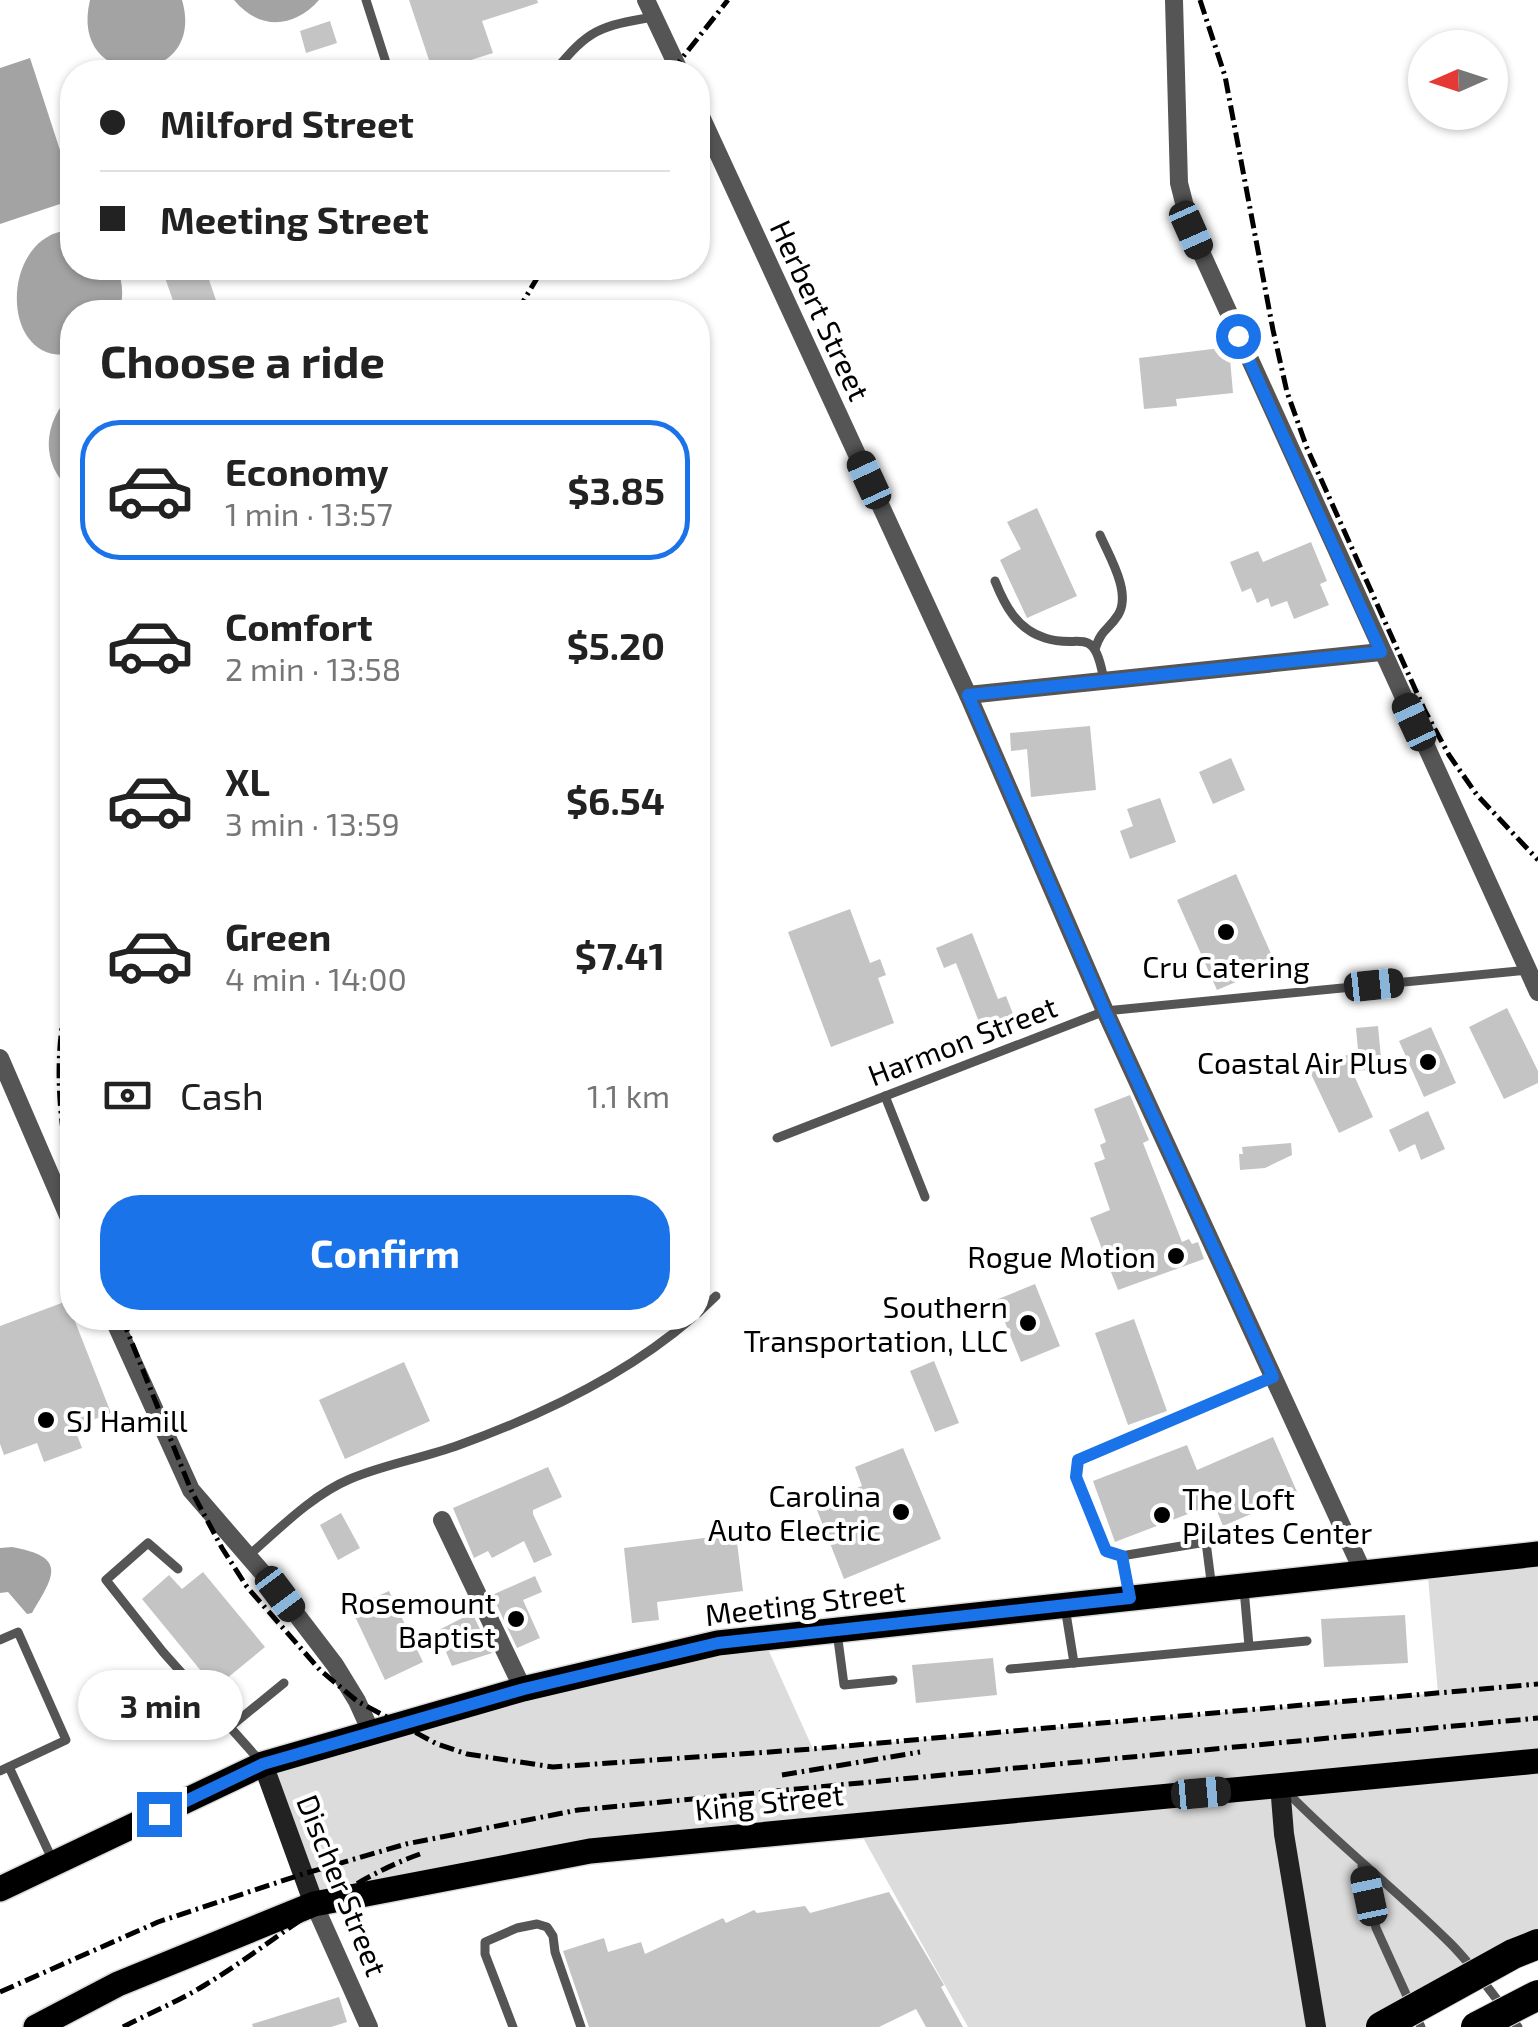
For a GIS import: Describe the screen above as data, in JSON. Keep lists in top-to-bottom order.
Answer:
{
  "streets": {
    "main road": ["Meeting Street", "King Street"],
    "street": ["Herbert Street", "Discher Street"],
    "lane": ["Harmon Street"]
  },
  "crossings": [
    ["Herbert Street", "Harmon Street"],
    ["Herbert Street", "Meeting Street"],
    ["Meeting Street", "Discher Street"],
    ["King Street", "Discher Street"]
  ],
  "places": [
    "Cru Catering",
    "Coastal Air Plus",
    "Rogue Motion",
    "Southern Transportation, LLC",
    "SJ Hamill",
    "Carolina Auto Electric",
    "The Loft Pilates Center",
    "Rosemount Baptist"
  ],
  "north": "left",
  "page": {
    "banner": ["Milford Street", "Meeting Street"],
    "heading": "Choose a ride",
    "list": [
      {
        "name": "Economy",
        "note": "1 min · 13:57",
        "value": "$3.85"
      },
      {
        "name": "Comfort",
        "note": "2 min · 13:58",
        "value": "$5.20"
      },
      {
        "name": "XL",
        "note": "3 min · 13:59",
        "value": "$6.54"
      },
      {
        "name": "Green",
        "note": "4 min · 14:00",
        "value": "$7.41"
      }
    ],
    "pay": ["Cash", "1.1 km"],
    "buttons": "Confirm",
    "bubble": "3 min"
  }
}
